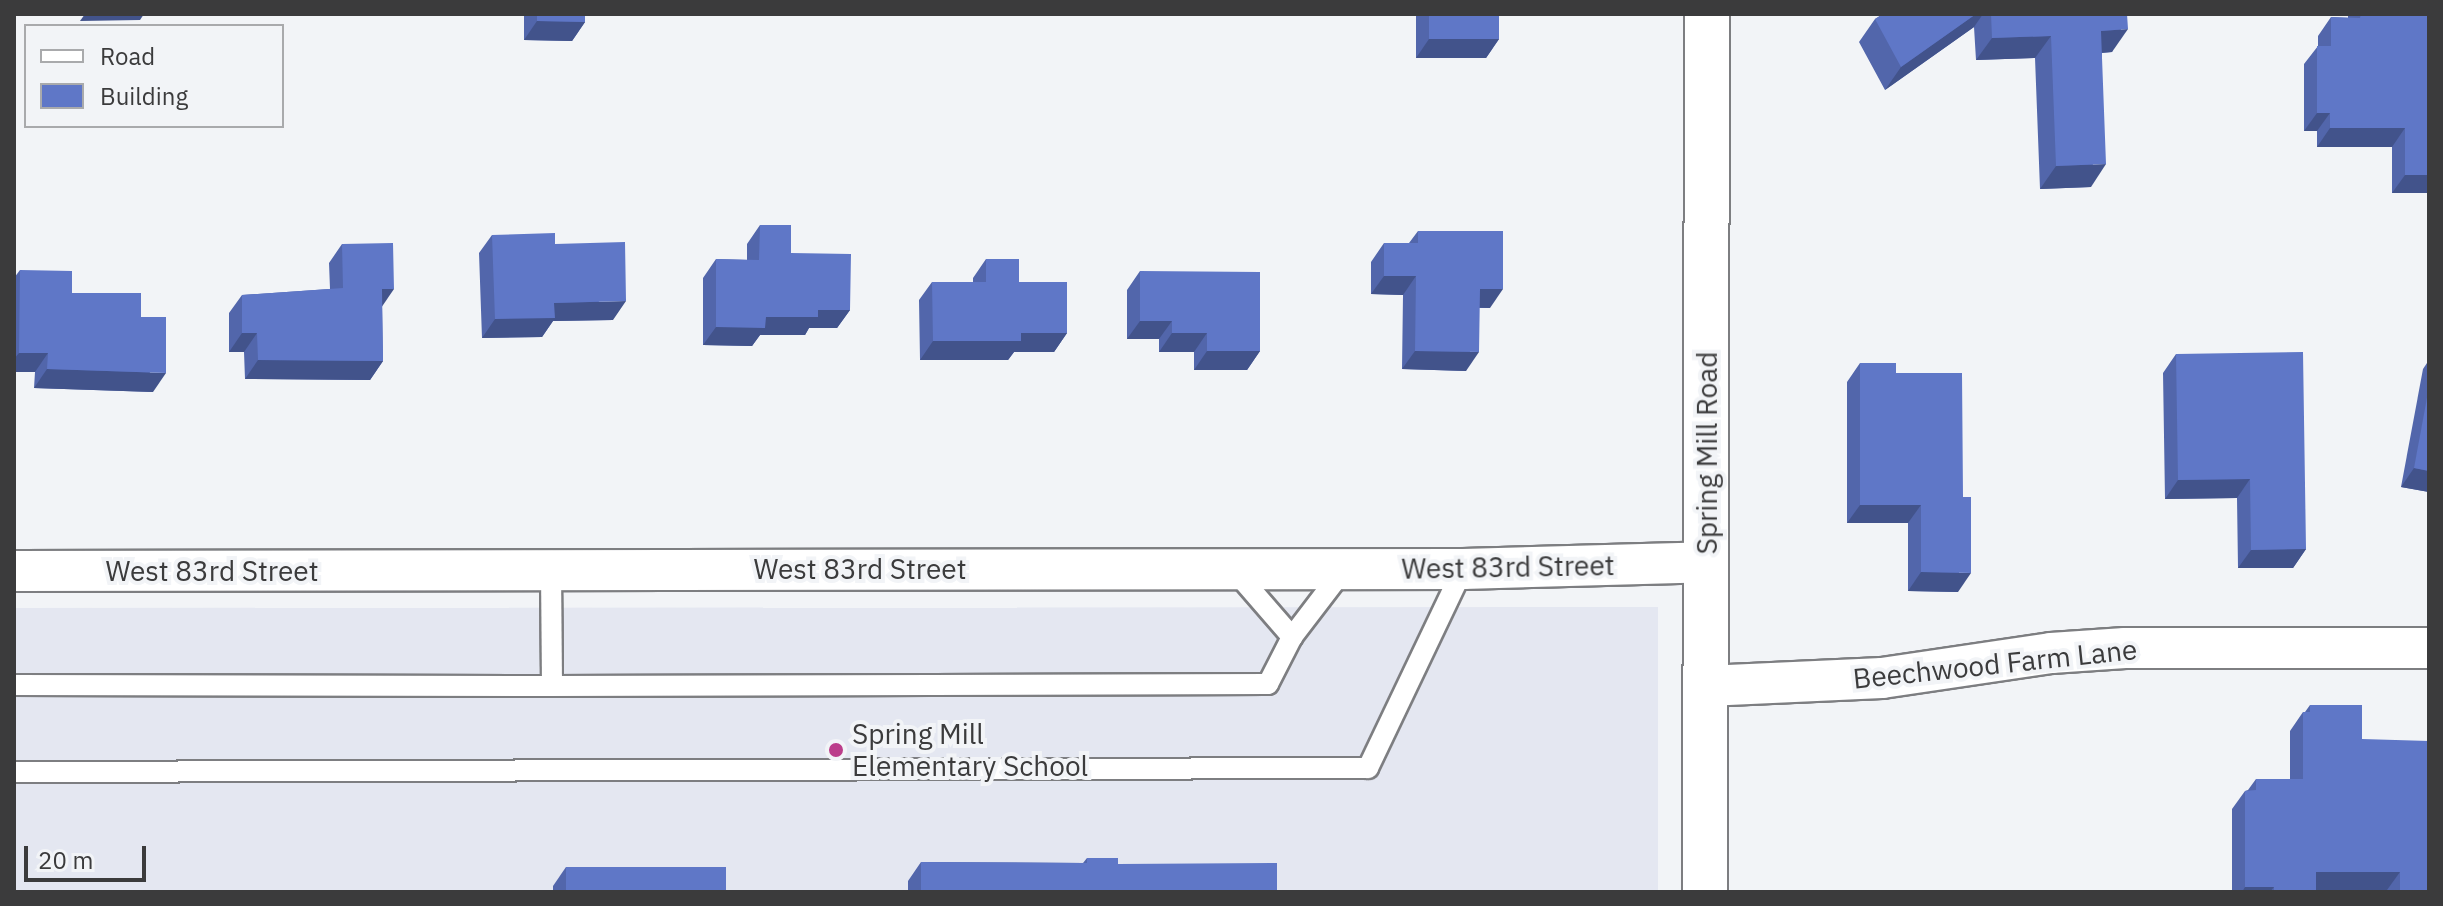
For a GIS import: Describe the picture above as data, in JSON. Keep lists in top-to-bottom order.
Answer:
{
  "streets": {
    "street": ["Spring Mill Road", "West 83rd Street", "Beechwood Farm Lane"]
  },
  "crossings": [
    ["Spring Mill Road", "West 83rd Street"],
    ["Spring Mill Road", "Beechwood Farm Lane"]
  ],
  "places": ["Spring Mill Elementary School"],
  "legend": ["Road", "Building"],
  "scale_bar": "20 m"
}
